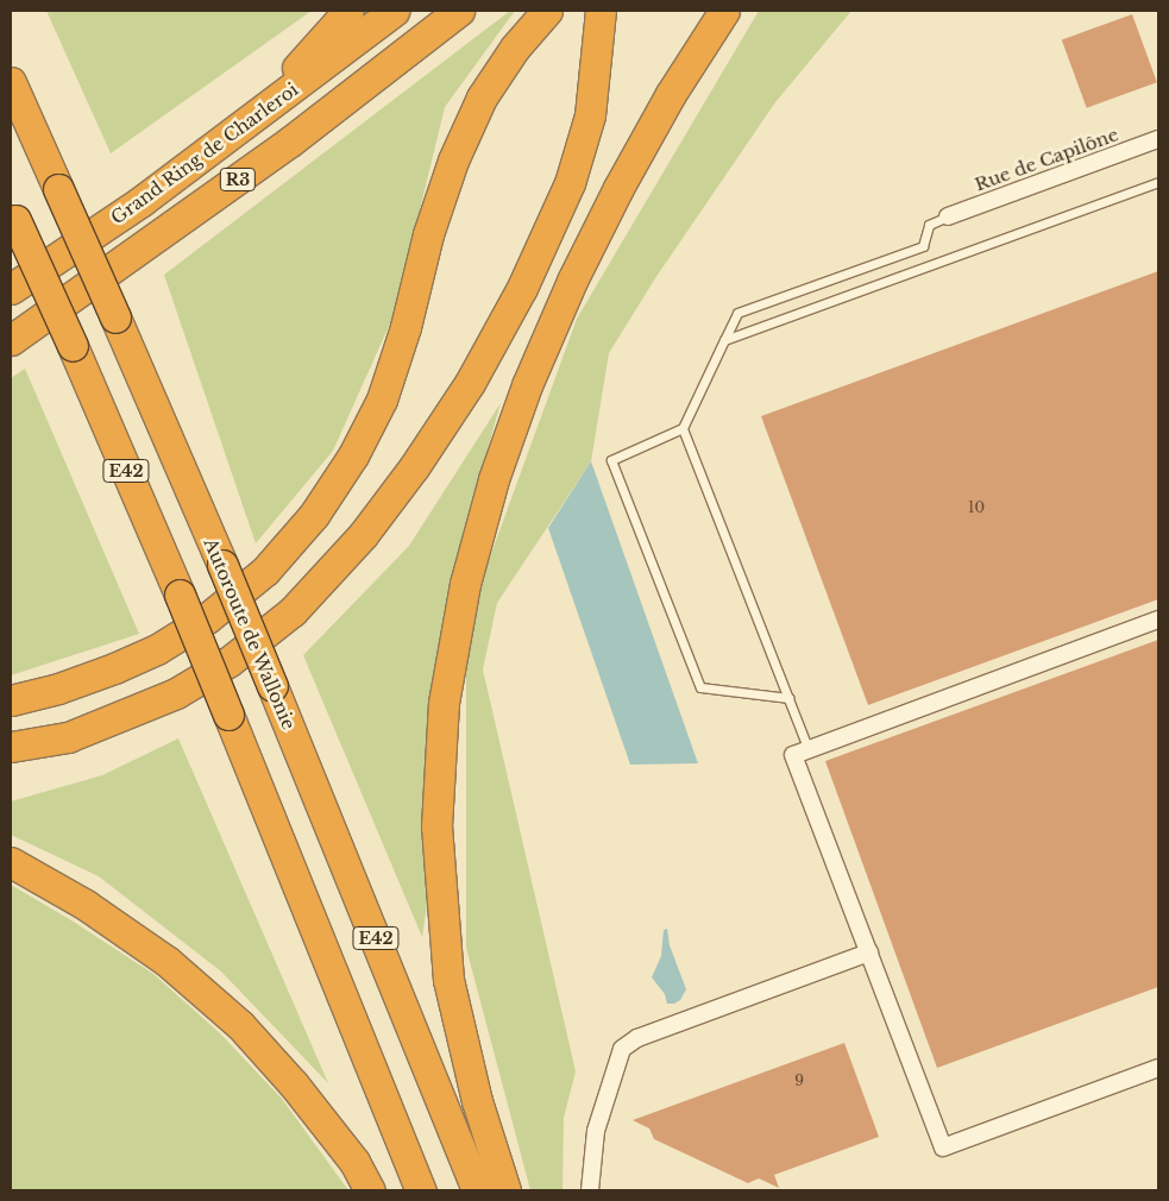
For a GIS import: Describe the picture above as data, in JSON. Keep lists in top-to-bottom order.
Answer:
{
  "streets": {
    "highway": [
      "Grand Ring de Charleroi",
      "R3",
      "E42",
      "Autoroute de Wallonie"
    ],
    "street": ["Rue de Capilône"]
  },
  "house_numbers": ["10", "9"]
}
